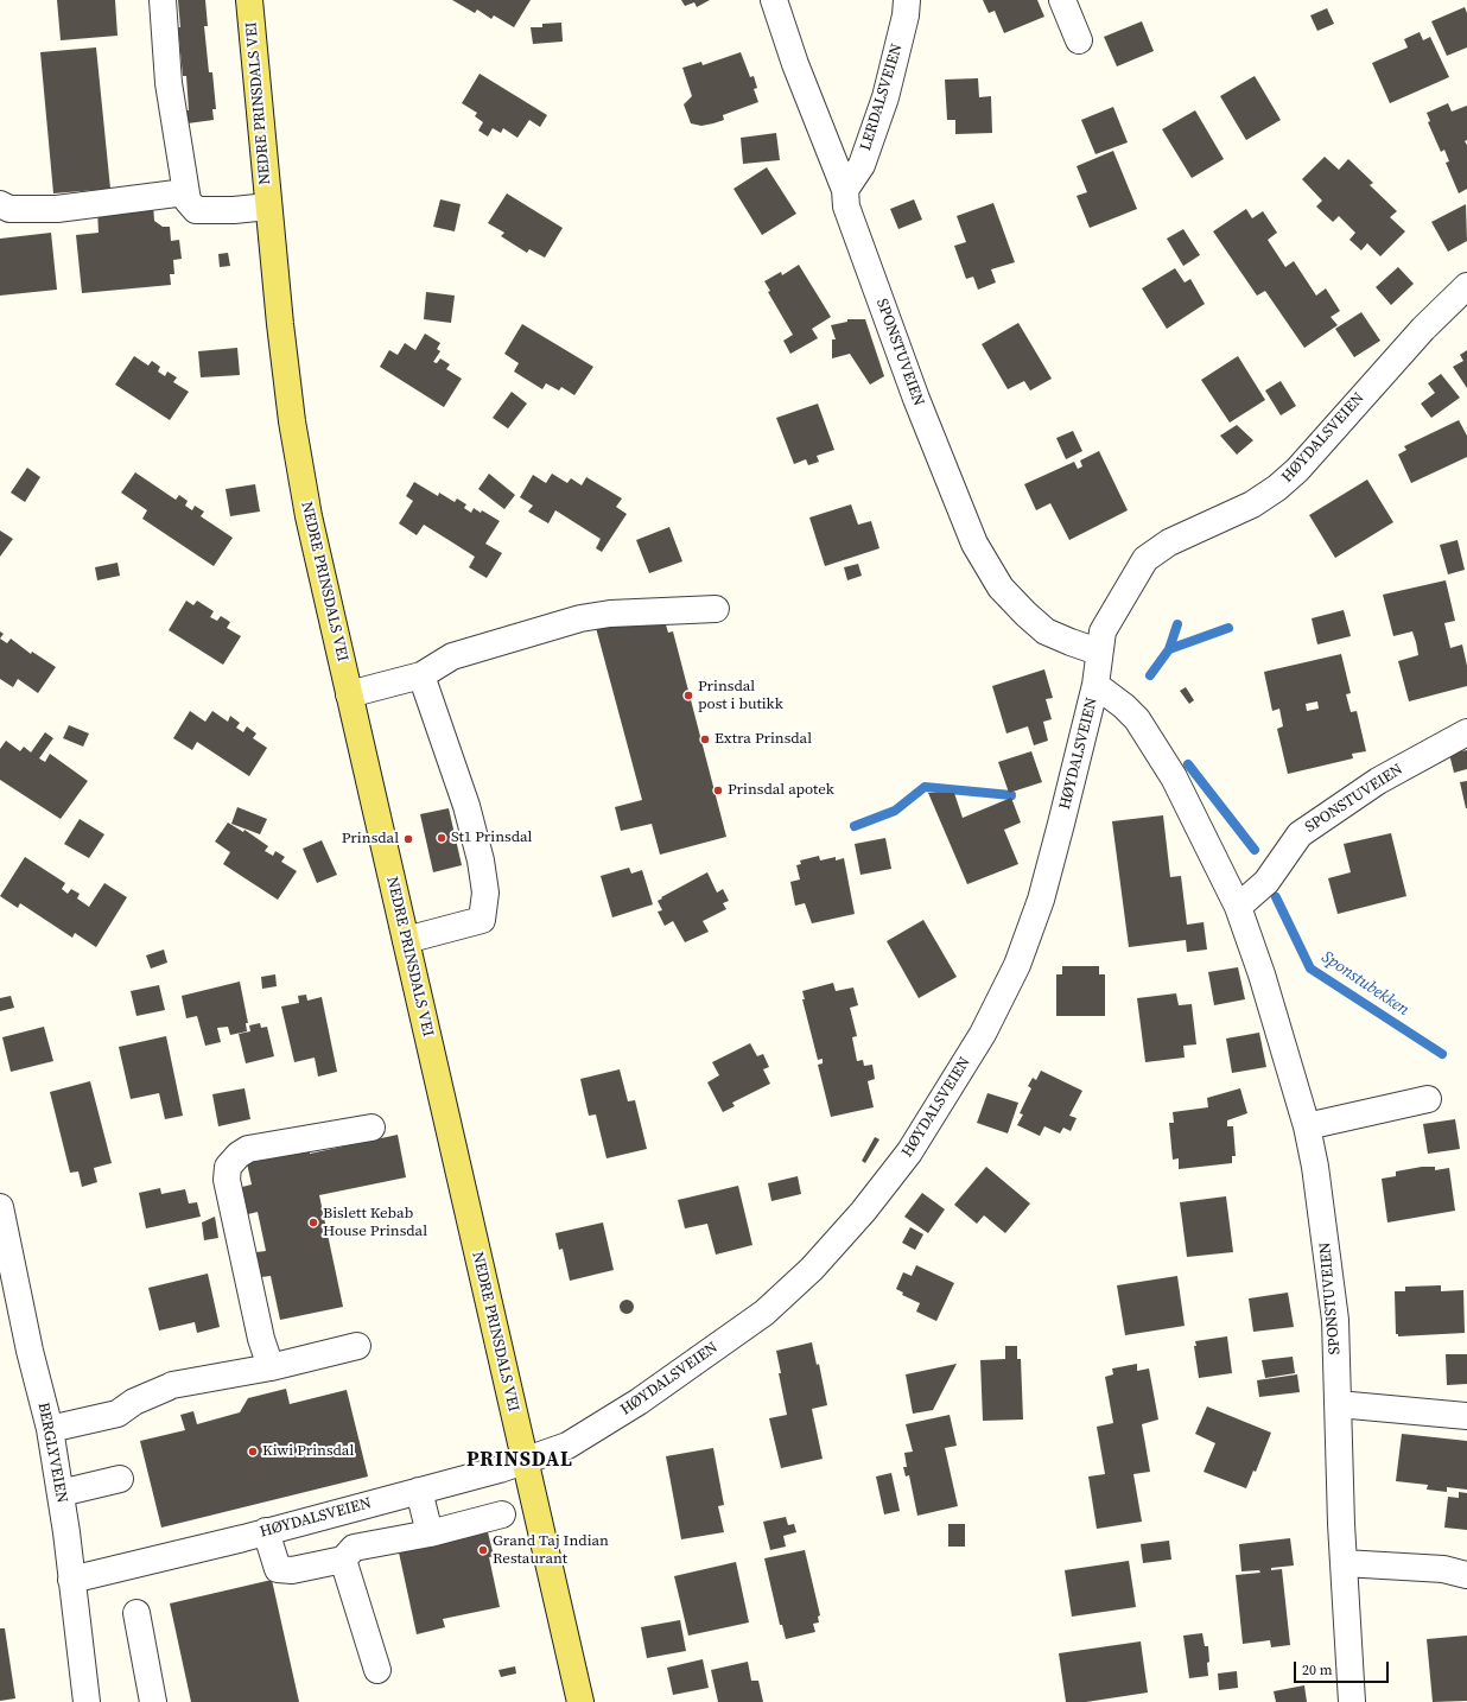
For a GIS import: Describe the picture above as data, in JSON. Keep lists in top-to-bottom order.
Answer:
{
  "streets": {
    "main road": ["NEDRE PRINSDALS VEI"],
    "street": [
      "LERDALSVEIEN",
      "SPONSTUVEIEN",
      "HØYDALSVEIEN",
      "BERGLYVEIEN"
    ]
  },
  "crossings": [
    ["LERDALSVEIEN", "SPONSTUVEIEN"],
    ["NEDRE PRINSDALS VEI", "HØYDALSVEIEN"],
    ["SPONSTUVEIEN", "HØYDALSVEIEN"],
    ["HØYDALSVEIEN", "BERGLYVEIEN"]
  ],
  "districts": ["PRINSDAL"],
  "water": ["Sponstubekken"],
  "places": [
    "Prinsdal post i butikk",
    "Extra Prinsdal",
    "Prinsdal apotek",
    "St1 Prinsdal",
    "Prinsdal",
    "Bislett Kebab House Prinsdal",
    "Kiwi Prinsdal",
    "Grand Taj Indian Restaurant"
  ],
  "scale_bar": "20 m"
}
